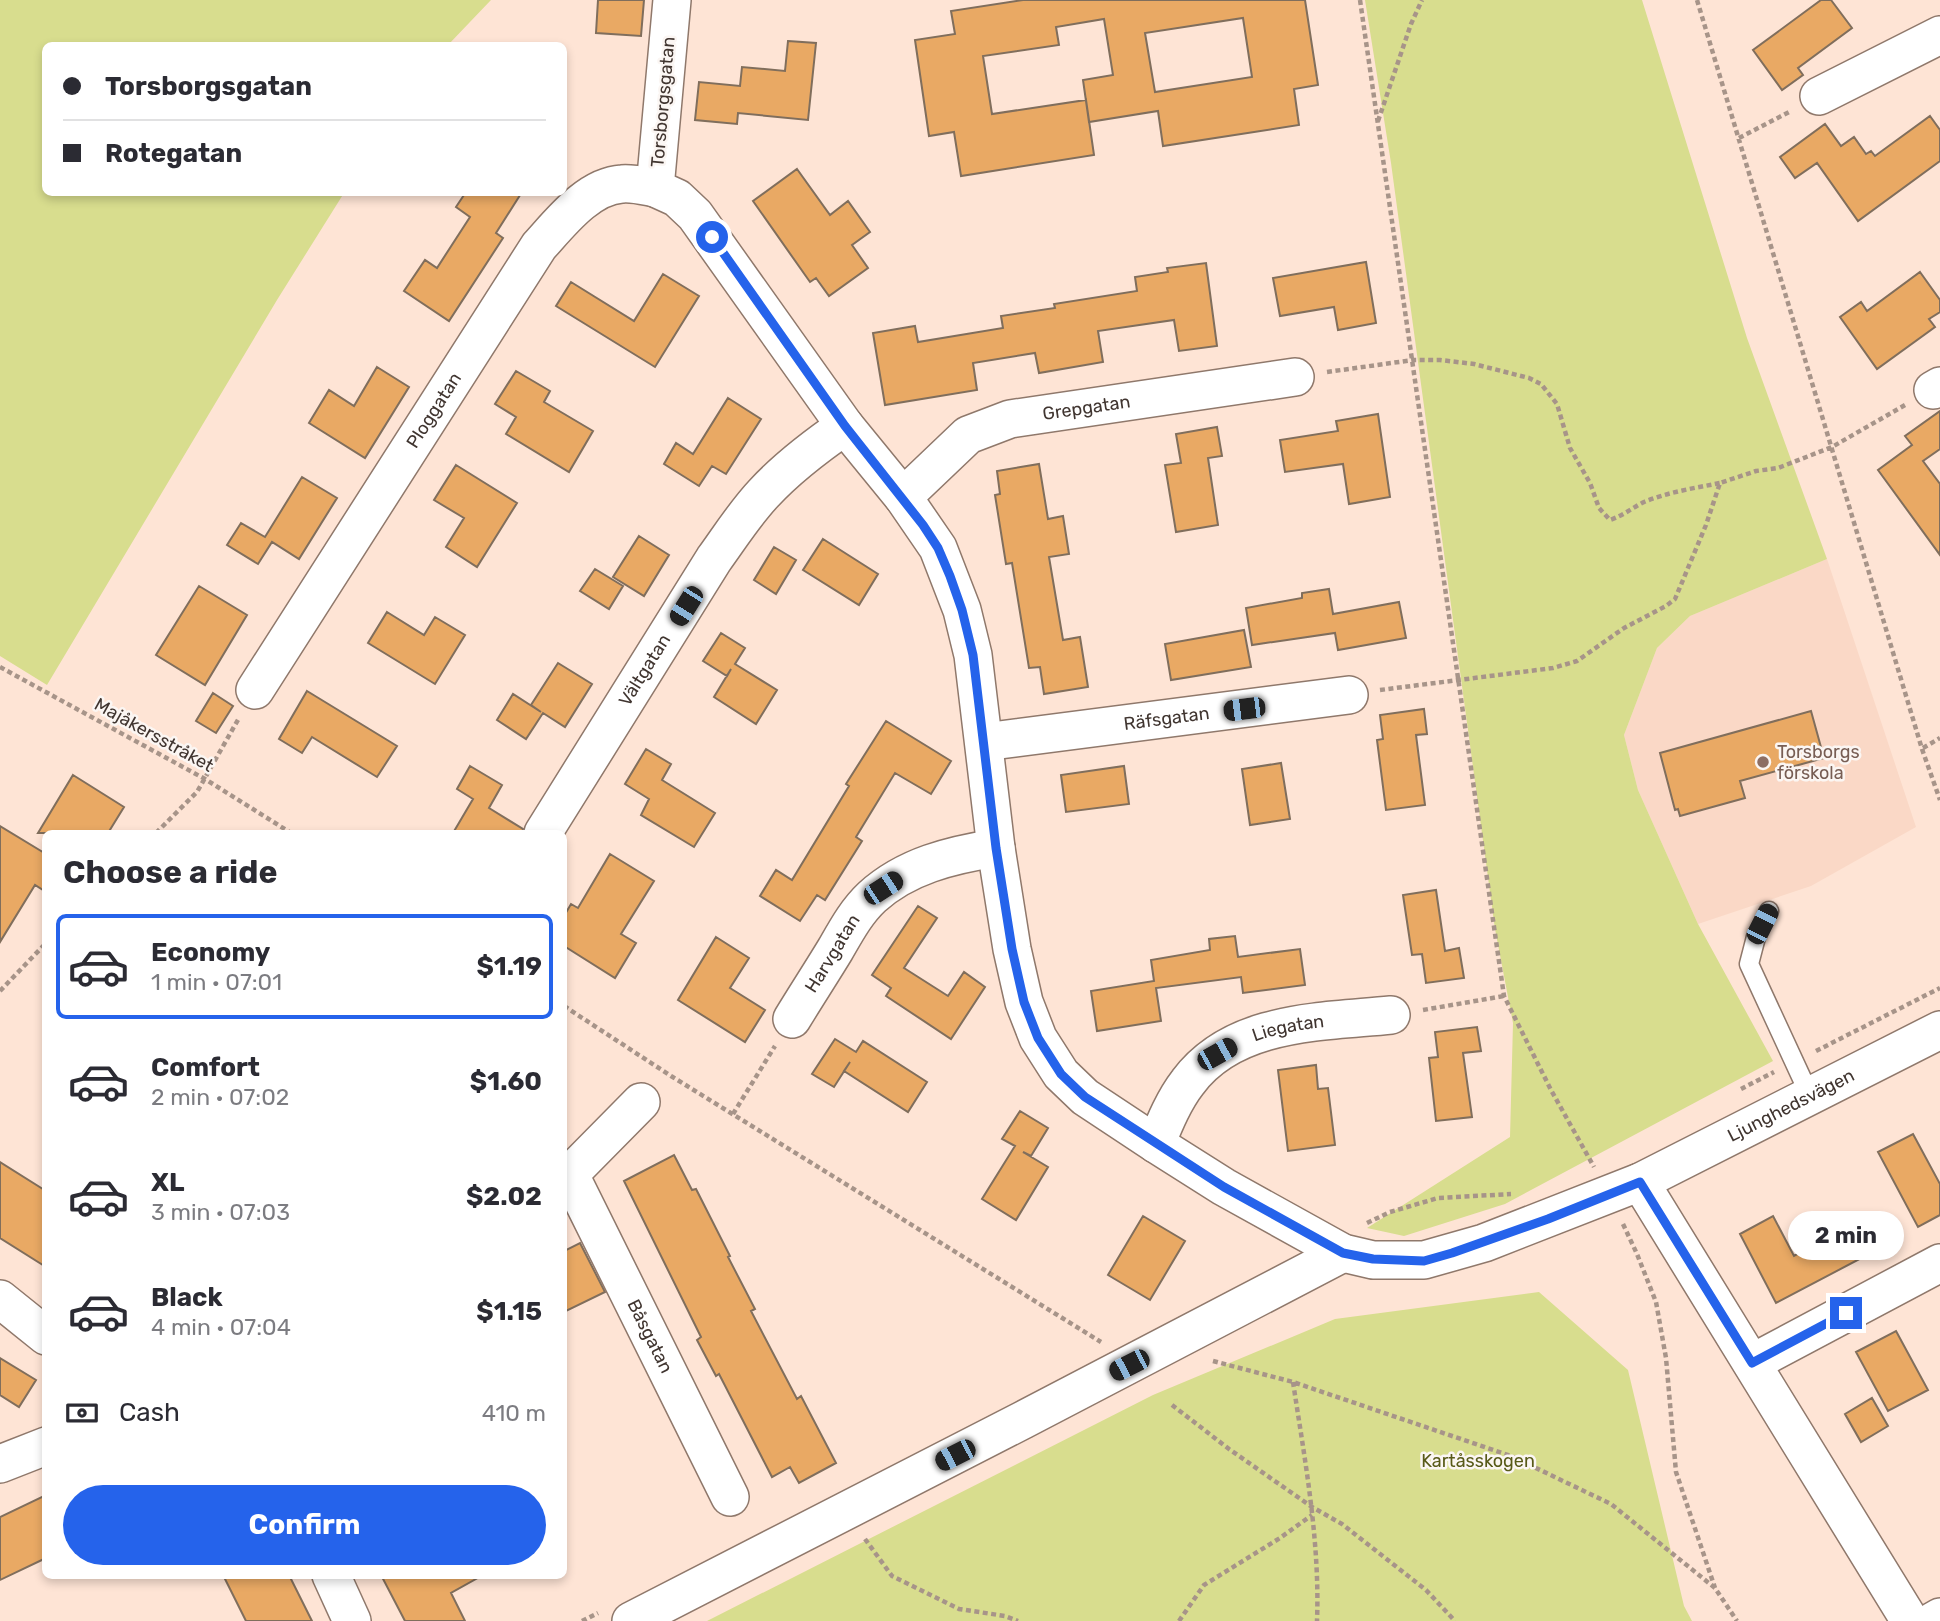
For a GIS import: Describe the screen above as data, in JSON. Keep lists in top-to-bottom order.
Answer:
{
  "streets": {
    "street": [
      "Torsborgsgatan",
      "Grepgatan",
      "Ploggatan",
      "Vältgatan",
      "Räfsgatan",
      "Harvgatan",
      "Liegatan",
      "Ljunghedsvägen",
      "Båsgatan"
    ],
    "path": ["Majåkersstråket"]
  },
  "crossings": [
    ["Torsborgsgatan", "Grepgatan"],
    ["Torsborgsgatan", "Ploggatan"],
    ["Torsborgsgatan", "Vältgatan"],
    ["Torsborgsgatan", "Räfsgatan"],
    ["Torsborgsgatan", "Harvgatan"],
    ["Torsborgsgatan", "Liegatan"],
    ["Torsborgsgatan", "Ljunghedsvägen"]
  ],
  "parks": ["Kartåsskogen"],
  "places": ["Torsborgs förskola"],
  "page": {
    "banner": ["Torsborgsgatan", "Rotegatan"],
    "heading": "Choose a ride",
    "list": [
      {
        "name": "Economy",
        "note": "1 min · 07:01",
        "value": "$1.19"
      },
      {
        "name": "Comfort",
        "note": "2 min · 07:02",
        "value": "$1.60"
      },
      {
        "name": "XL",
        "note": "3 min · 07:03",
        "value": "$2.02"
      },
      {
        "name": "Black",
        "note": "4 min · 07:04",
        "value": "$1.15"
      }
    ],
    "bubble": "2 min",
    "pay": ["Cash", "410 m"],
    "buttons": "Confirm"
  }
}
